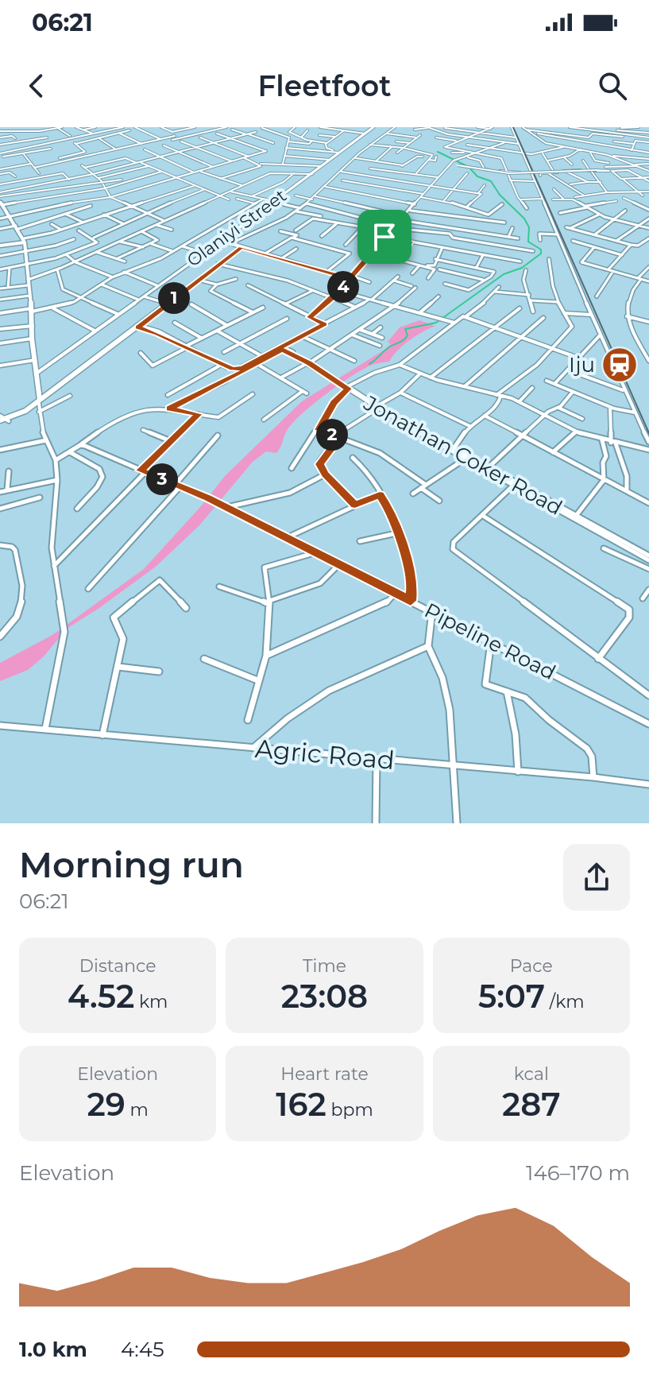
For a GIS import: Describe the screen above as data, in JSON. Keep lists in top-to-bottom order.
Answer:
{
  "streets": {
    "street": [
      "Olaniyi Street",
      "Jonathan Coker Road",
      "Pipeline Road",
      "Agric Road"
    ]
  },
  "places": {
    "station": ["Iju"]
  },
  "page": {
    "status": "06:21",
    "header": "Fleetfoot",
    "pins": [
      "4",
      "1",
      "2",
      "3"
    ],
    "heading": ["Morning run", "06:21"],
    "stats": [
      ["Distance", "4.52 km"],
      ["Time", "23:08"],
      ["Pace", "5:07 /km"],
      ["Elevation", "29 m"],
      ["Heart rate", "162 bpm"],
      ["kcal", "287"]
    ],
    "chart": ["Elevation", "146–170 m"],
    "list": [
      {
        "name": "1.0 km",
        "note": "4:45"
      }
    ]
  }
}
